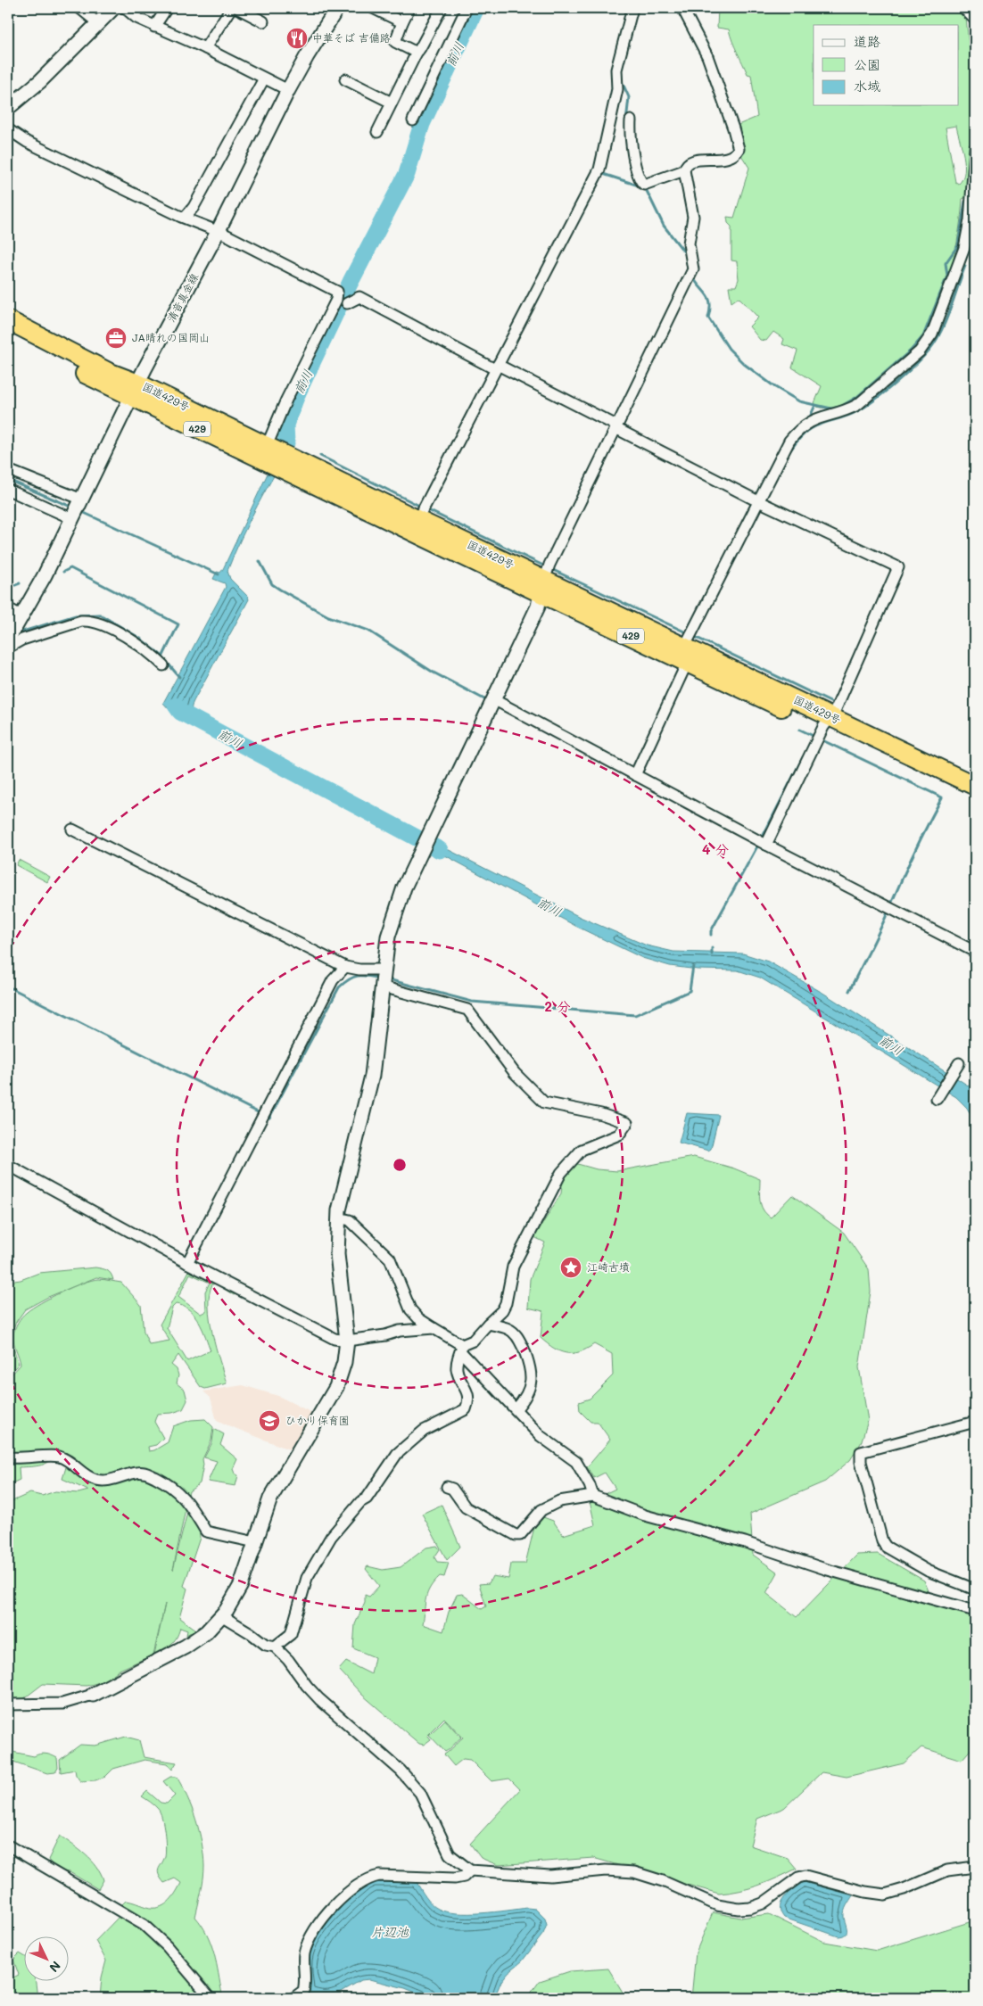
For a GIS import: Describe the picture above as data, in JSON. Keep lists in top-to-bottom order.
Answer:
{
  "streets": {
    "highway": ["国道429号", "429"],
    "street": ["清音真金線"]
  },
  "crossings": [
    ["清音真金線", "国道429号"]
  ],
  "water": ["前川", "片辺池"],
  "places": {
    "restaurant": ["中華そば 吉備路"],
    "office": ["JA晴れの国岡山"],
    "place": ["江崎古墳"],
    "school or university": ["ひかり保育園"]
  },
  "legend": ["道路", "公園", "水域"],
  "north": "bottom right",
  "rings": ["4 分", "2 分"]
}
